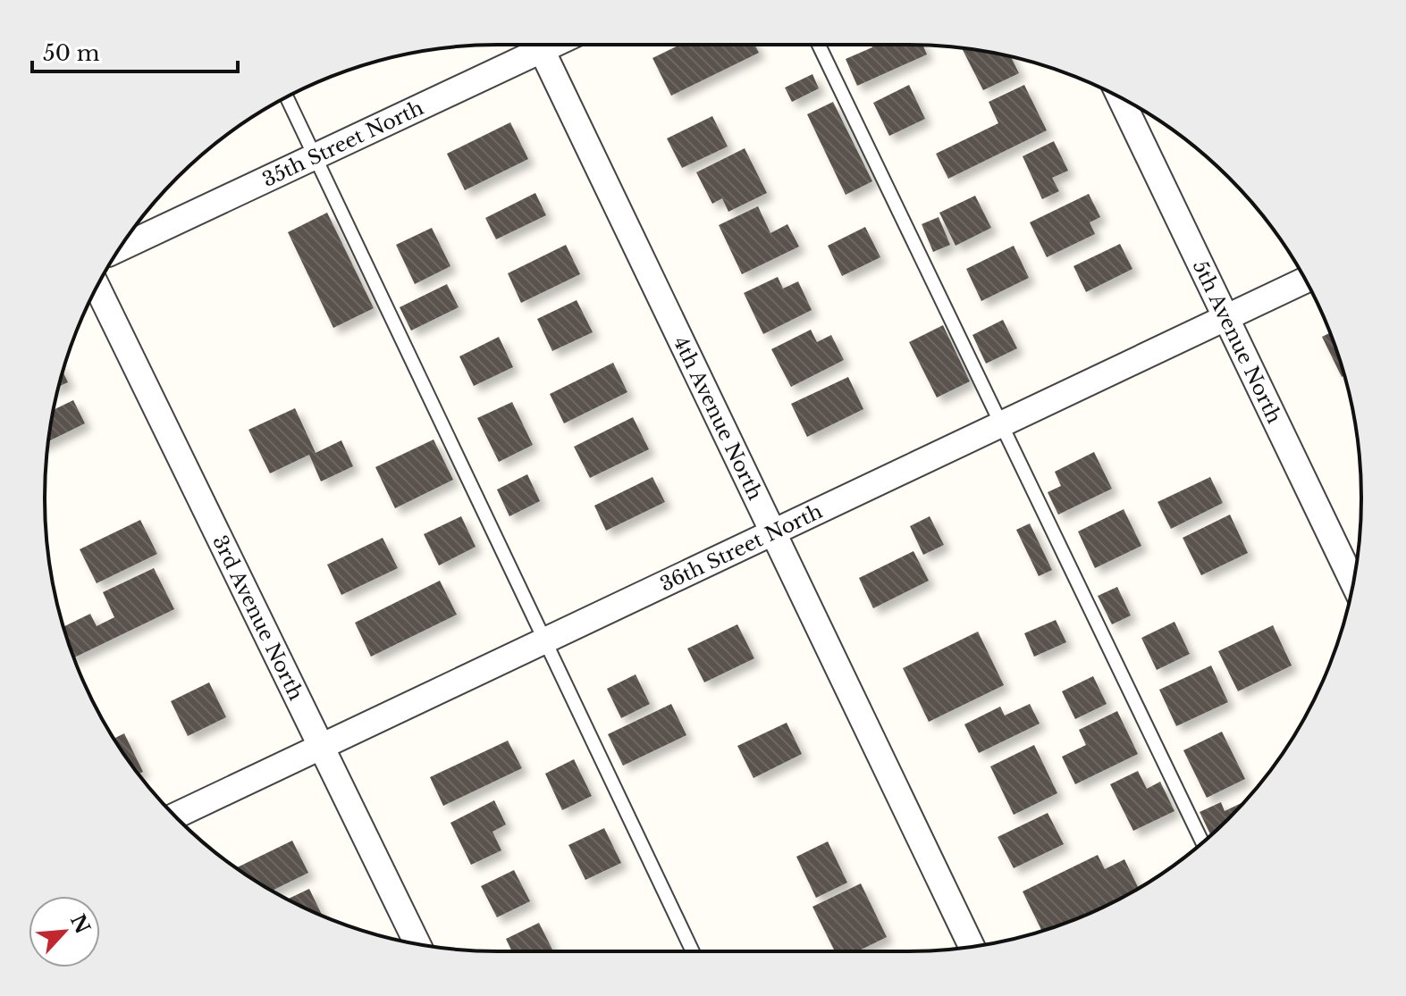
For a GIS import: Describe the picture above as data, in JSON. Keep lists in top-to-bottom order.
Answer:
{
  "streets": {
    "street": [
      "35th Street North",
      "5th Avenue North",
      "4th Avenue North",
      "36th Street North",
      "3rd Avenue North"
    ]
  },
  "crossings": [
    ["5th Avenue North", "36th Street North"],
    ["4th Avenue North", "36th Street North"],
    ["36th Street North", "3rd Avenue North"]
  ],
  "scale_bar": "50 m",
  "north": "top right"
}
